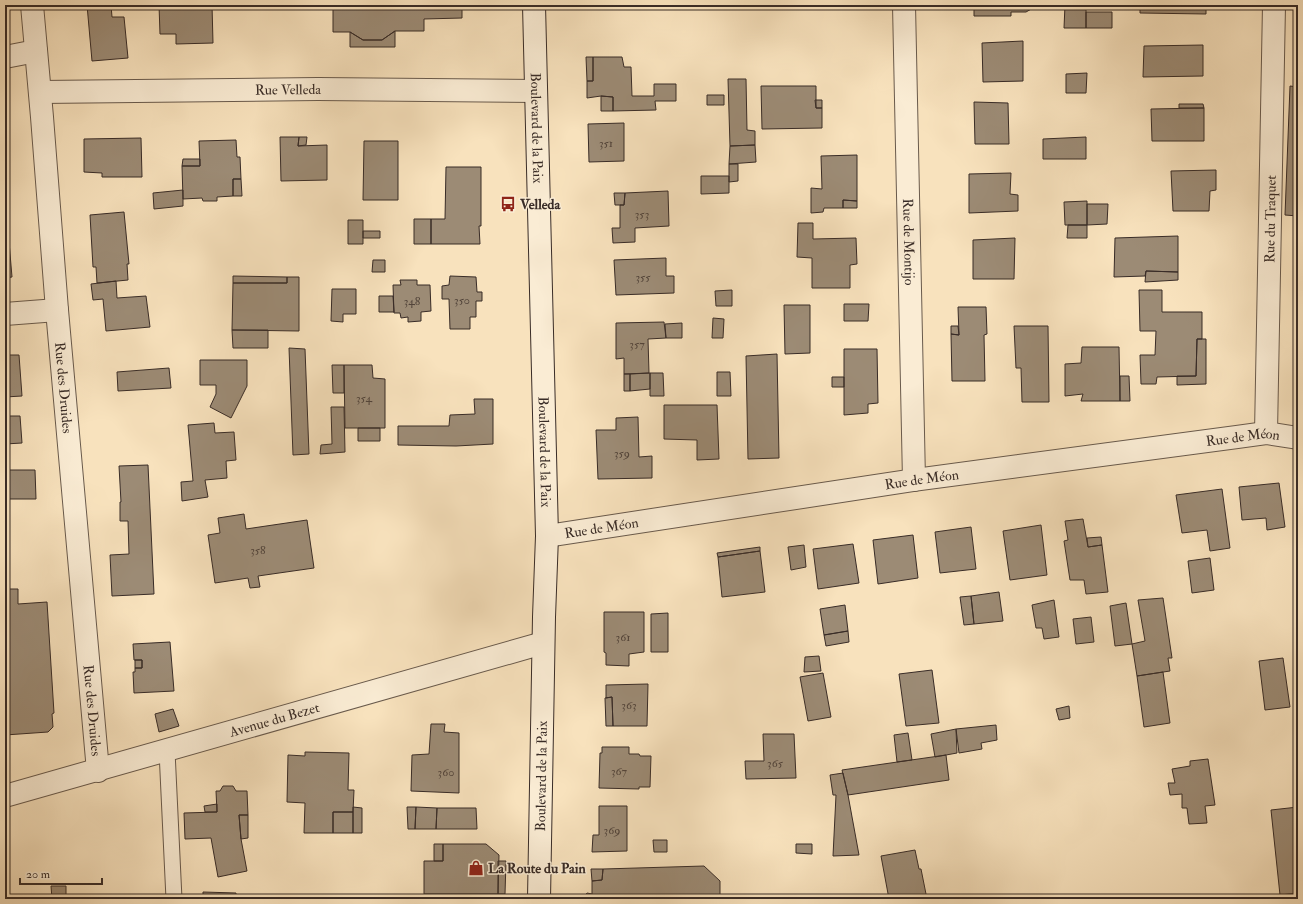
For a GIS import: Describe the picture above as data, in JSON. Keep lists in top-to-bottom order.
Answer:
{
  "streets": {
    "street": [
      "Rue Velleda",
      "Boulevard de la Paix",
      "Rue du Traquet",
      "Rue de Montijo",
      "Rue des Druides",
      "Rue de Méon",
      "Avenue du Bezet"
    ]
  },
  "crossings": [
    ["Rue Velleda", "Boulevard de la Paix"],
    ["Rue Velleda", "Rue des Druides"],
    ["Boulevard de la Paix", "Rue de Méon"],
    ["Boulevard de la Paix", "Avenue du Bezet"],
    ["Rue du Traquet", "Rue de Méon"],
    ["Rue de Montijo", "Rue de Méon"],
    ["Rue des Druides", "Avenue du Bezet"]
  ],
  "places": {
    "bus stop": ["Velleda"],
    "shop": ["La Route du Pain"]
  },
  "house_numbers": [
    "351",
    "353",
    "355",
    "350",
    "348",
    "357",
    "354",
    "359",
    "358",
    "361",
    "363",
    "365",
    "367",
    "360",
    "369"
  ],
  "scale_bar": "20 m"
}
